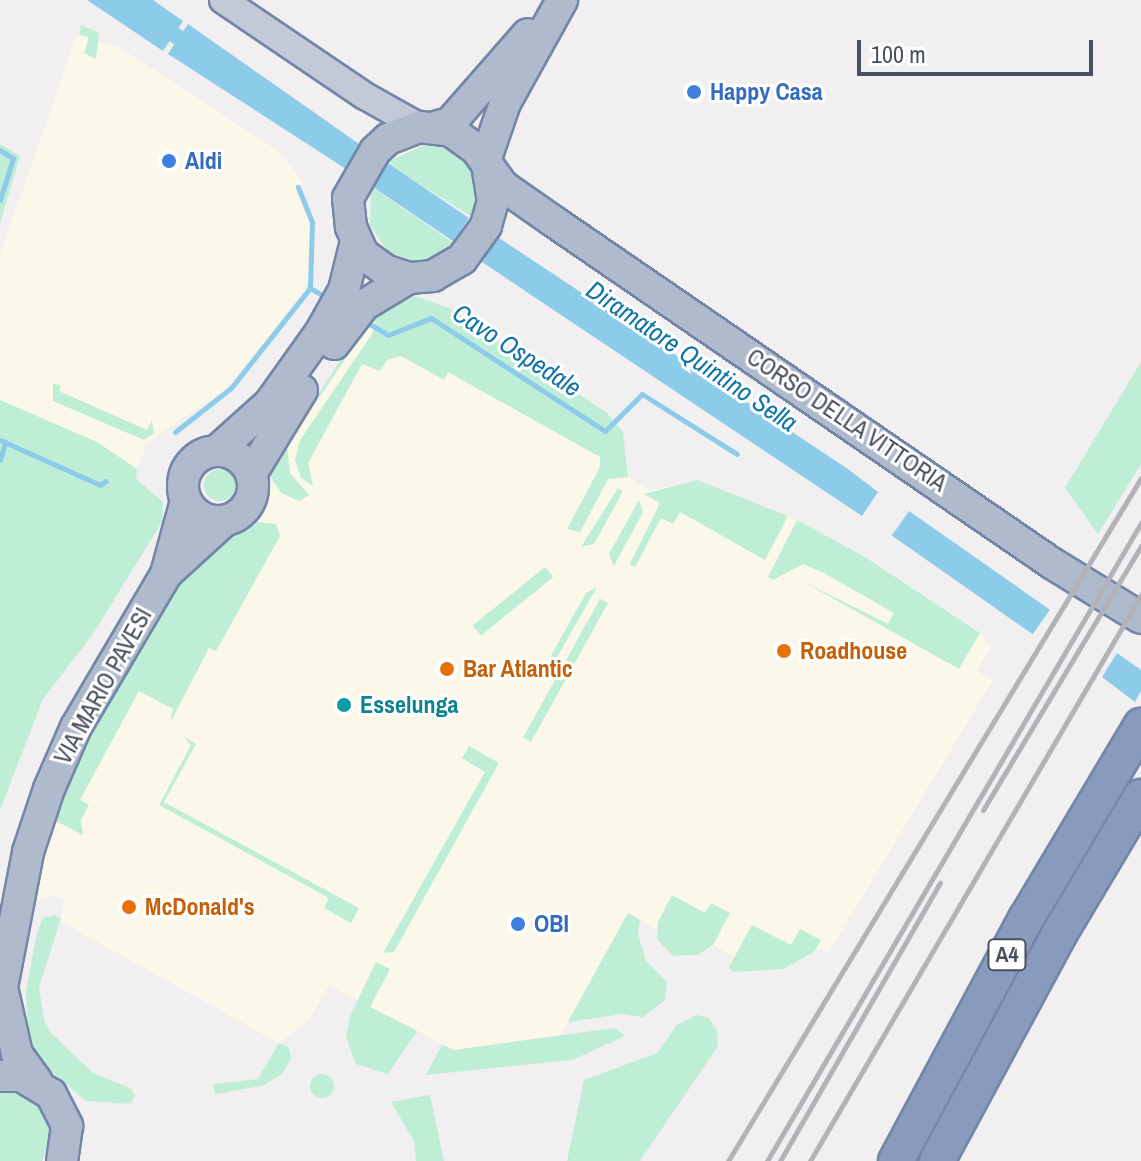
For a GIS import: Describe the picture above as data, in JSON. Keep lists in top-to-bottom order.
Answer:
{
  "streets": {
    "highway": ["A4"],
    "main road": ["CORSO DELLA VITTORIA", "VIA MARIO PAVESI"]
  },
  "water": ["Cavo Ospedale", "Diramatore Quintino Sella"],
  "places": [
    "Happy Casa",
    "Aldi",
    "Roadhouse",
    "Bar Atlantic",
    "Esselunga",
    "McDonald's",
    "OBI"
  ],
  "scale_bar": "100 m"
}
